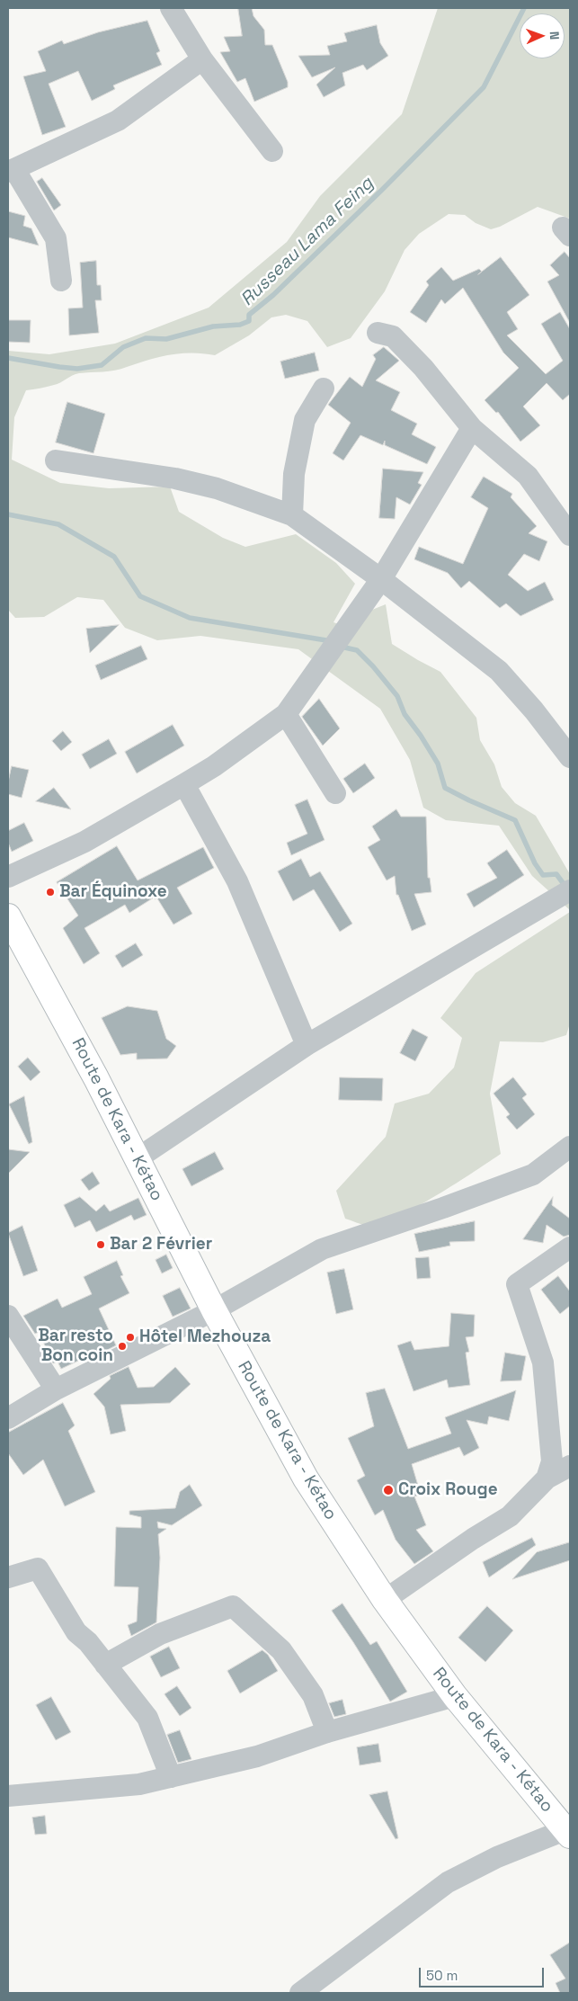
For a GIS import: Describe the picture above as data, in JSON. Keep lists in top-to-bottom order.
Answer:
{
  "streets": {
    "main road": ["Route de Kara - Kétao"]
  },
  "water": ["Russeau Lama Feing"],
  "places": [
    "Bar Équinoxe",
    "Bar 2 Février",
    "Hôtel Mezhouza",
    "Bar resto Bon coin",
    "Croix Rouge"
  ],
  "scale_bar": "50 m",
  "north": "right"
}
